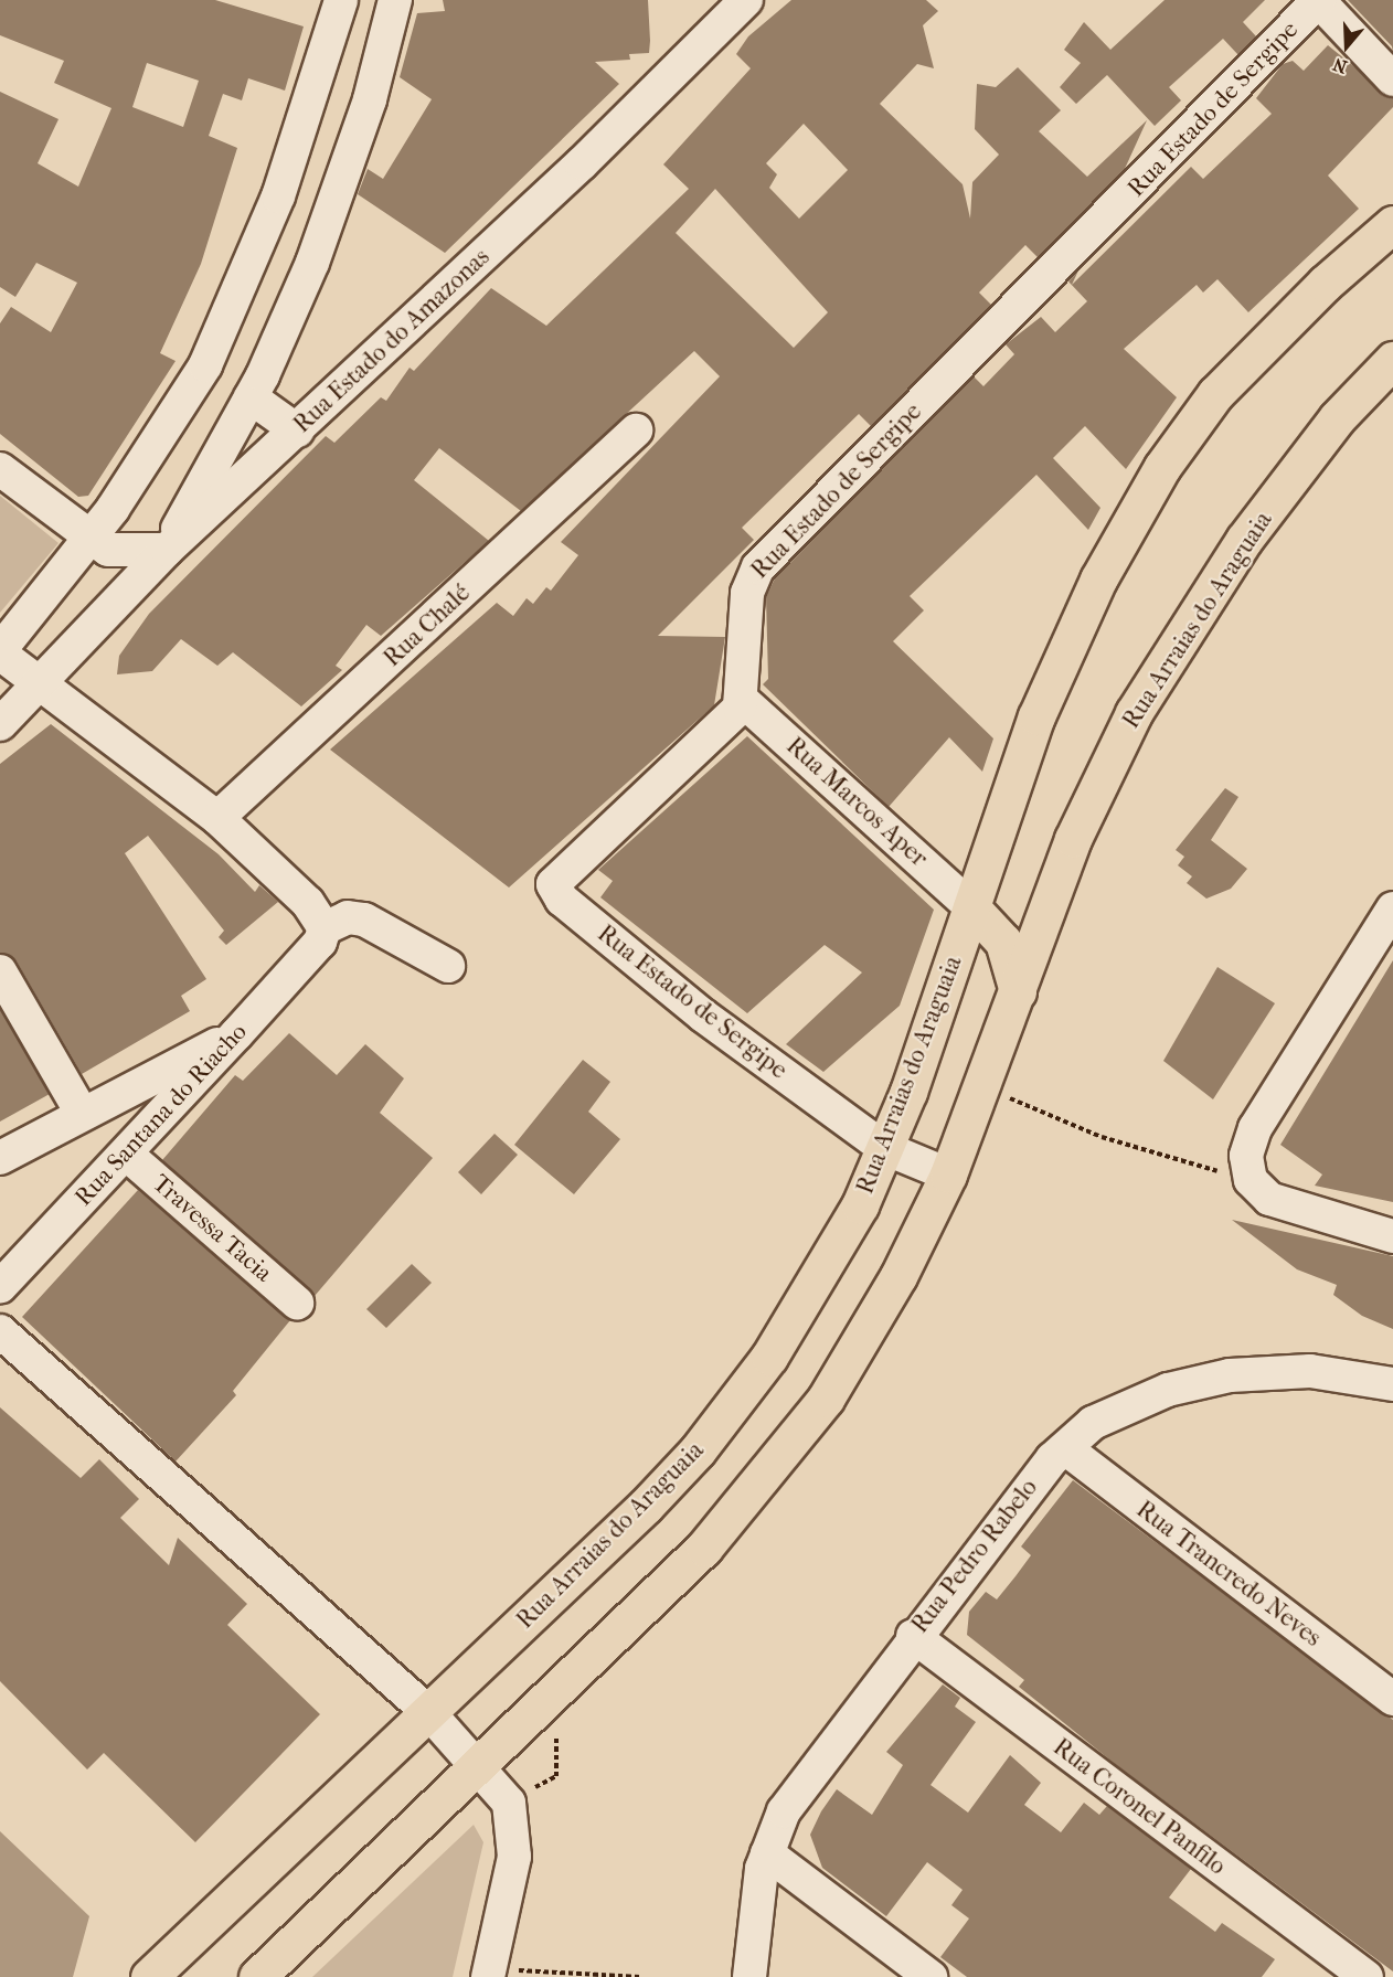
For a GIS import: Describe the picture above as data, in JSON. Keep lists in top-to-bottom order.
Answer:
{
  "streets": {
    "main road": ["Rua Arraias do Araguaia"],
    "street": [
      "Rua Estado de Sergipe",
      "Rua Estado do Amazonas",
      "Rua Chalé",
      "Rua Marcos Aper",
      "Rua Santana do Riacho",
      "Travessa Tacia",
      "Rua Pedro Rabelo",
      "Rua Trancredo Neves",
      "Rua Coronel Panfilo"
    ]
  },
  "crossings": [
    ["Rua Estado de Sergipe", "Rua Arraias do Araguaia"],
    ["Rua Estado de Sergipe", "Rua Marcos Aper"],
    ["Rua Arraias do Araguaia", "Rua Marcos Aper"],
    ["Rua Santana do Riacho", "Travessa Tacia"],
    ["Rua Pedro Rabelo", "Rua Trancredo Neves"],
    ["Rua Pedro Rabelo", "Rua Coronel Panfilo"]
  ],
  "north": "bottom"
}
